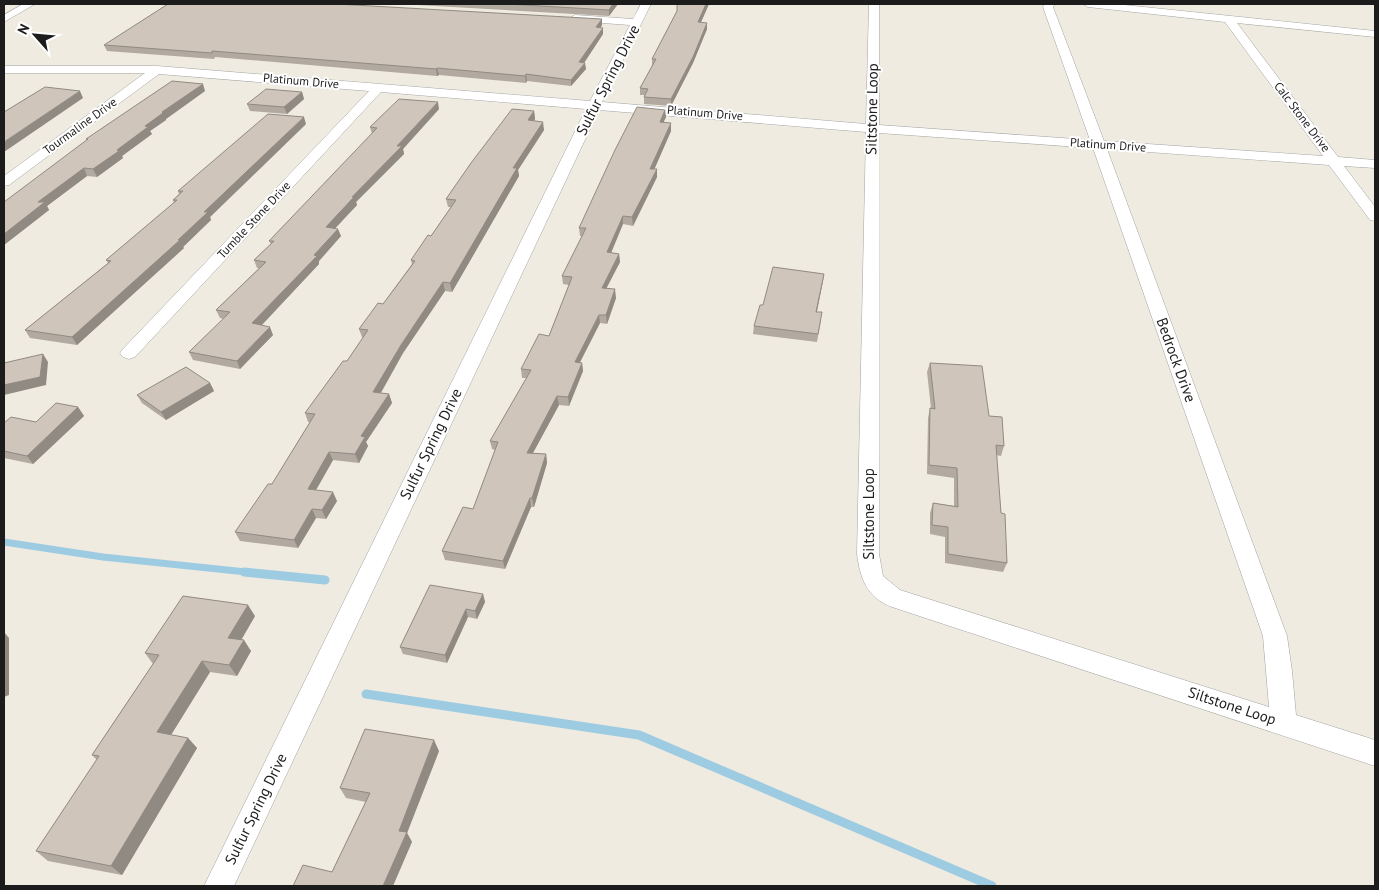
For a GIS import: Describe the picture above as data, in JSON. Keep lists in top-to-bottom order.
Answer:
{
  "streets": {
    "street": [
      "Sulfur Spring Drive",
      "Platinum Drive",
      "Siltstone Loop",
      "Calc Stone Drive",
      "Tourmaline Drive",
      "Tumble Stone Drive",
      "Bedrock Drive"
    ]
  },
  "crossings": [
    ["Sulfur Spring Drive", "Platinum Drive"],
    ["Platinum Drive", "Siltstone Loop"],
    ["Platinum Drive", "Calc Stone Drive"],
    ["Platinum Drive", "Tourmaline Drive"],
    ["Platinum Drive", "Tumble Stone Drive"],
    ["Platinum Drive", "Bedrock Drive"],
    ["Siltstone Loop", "Bedrock Drive"]
  ],
  "north": "top left"
}
